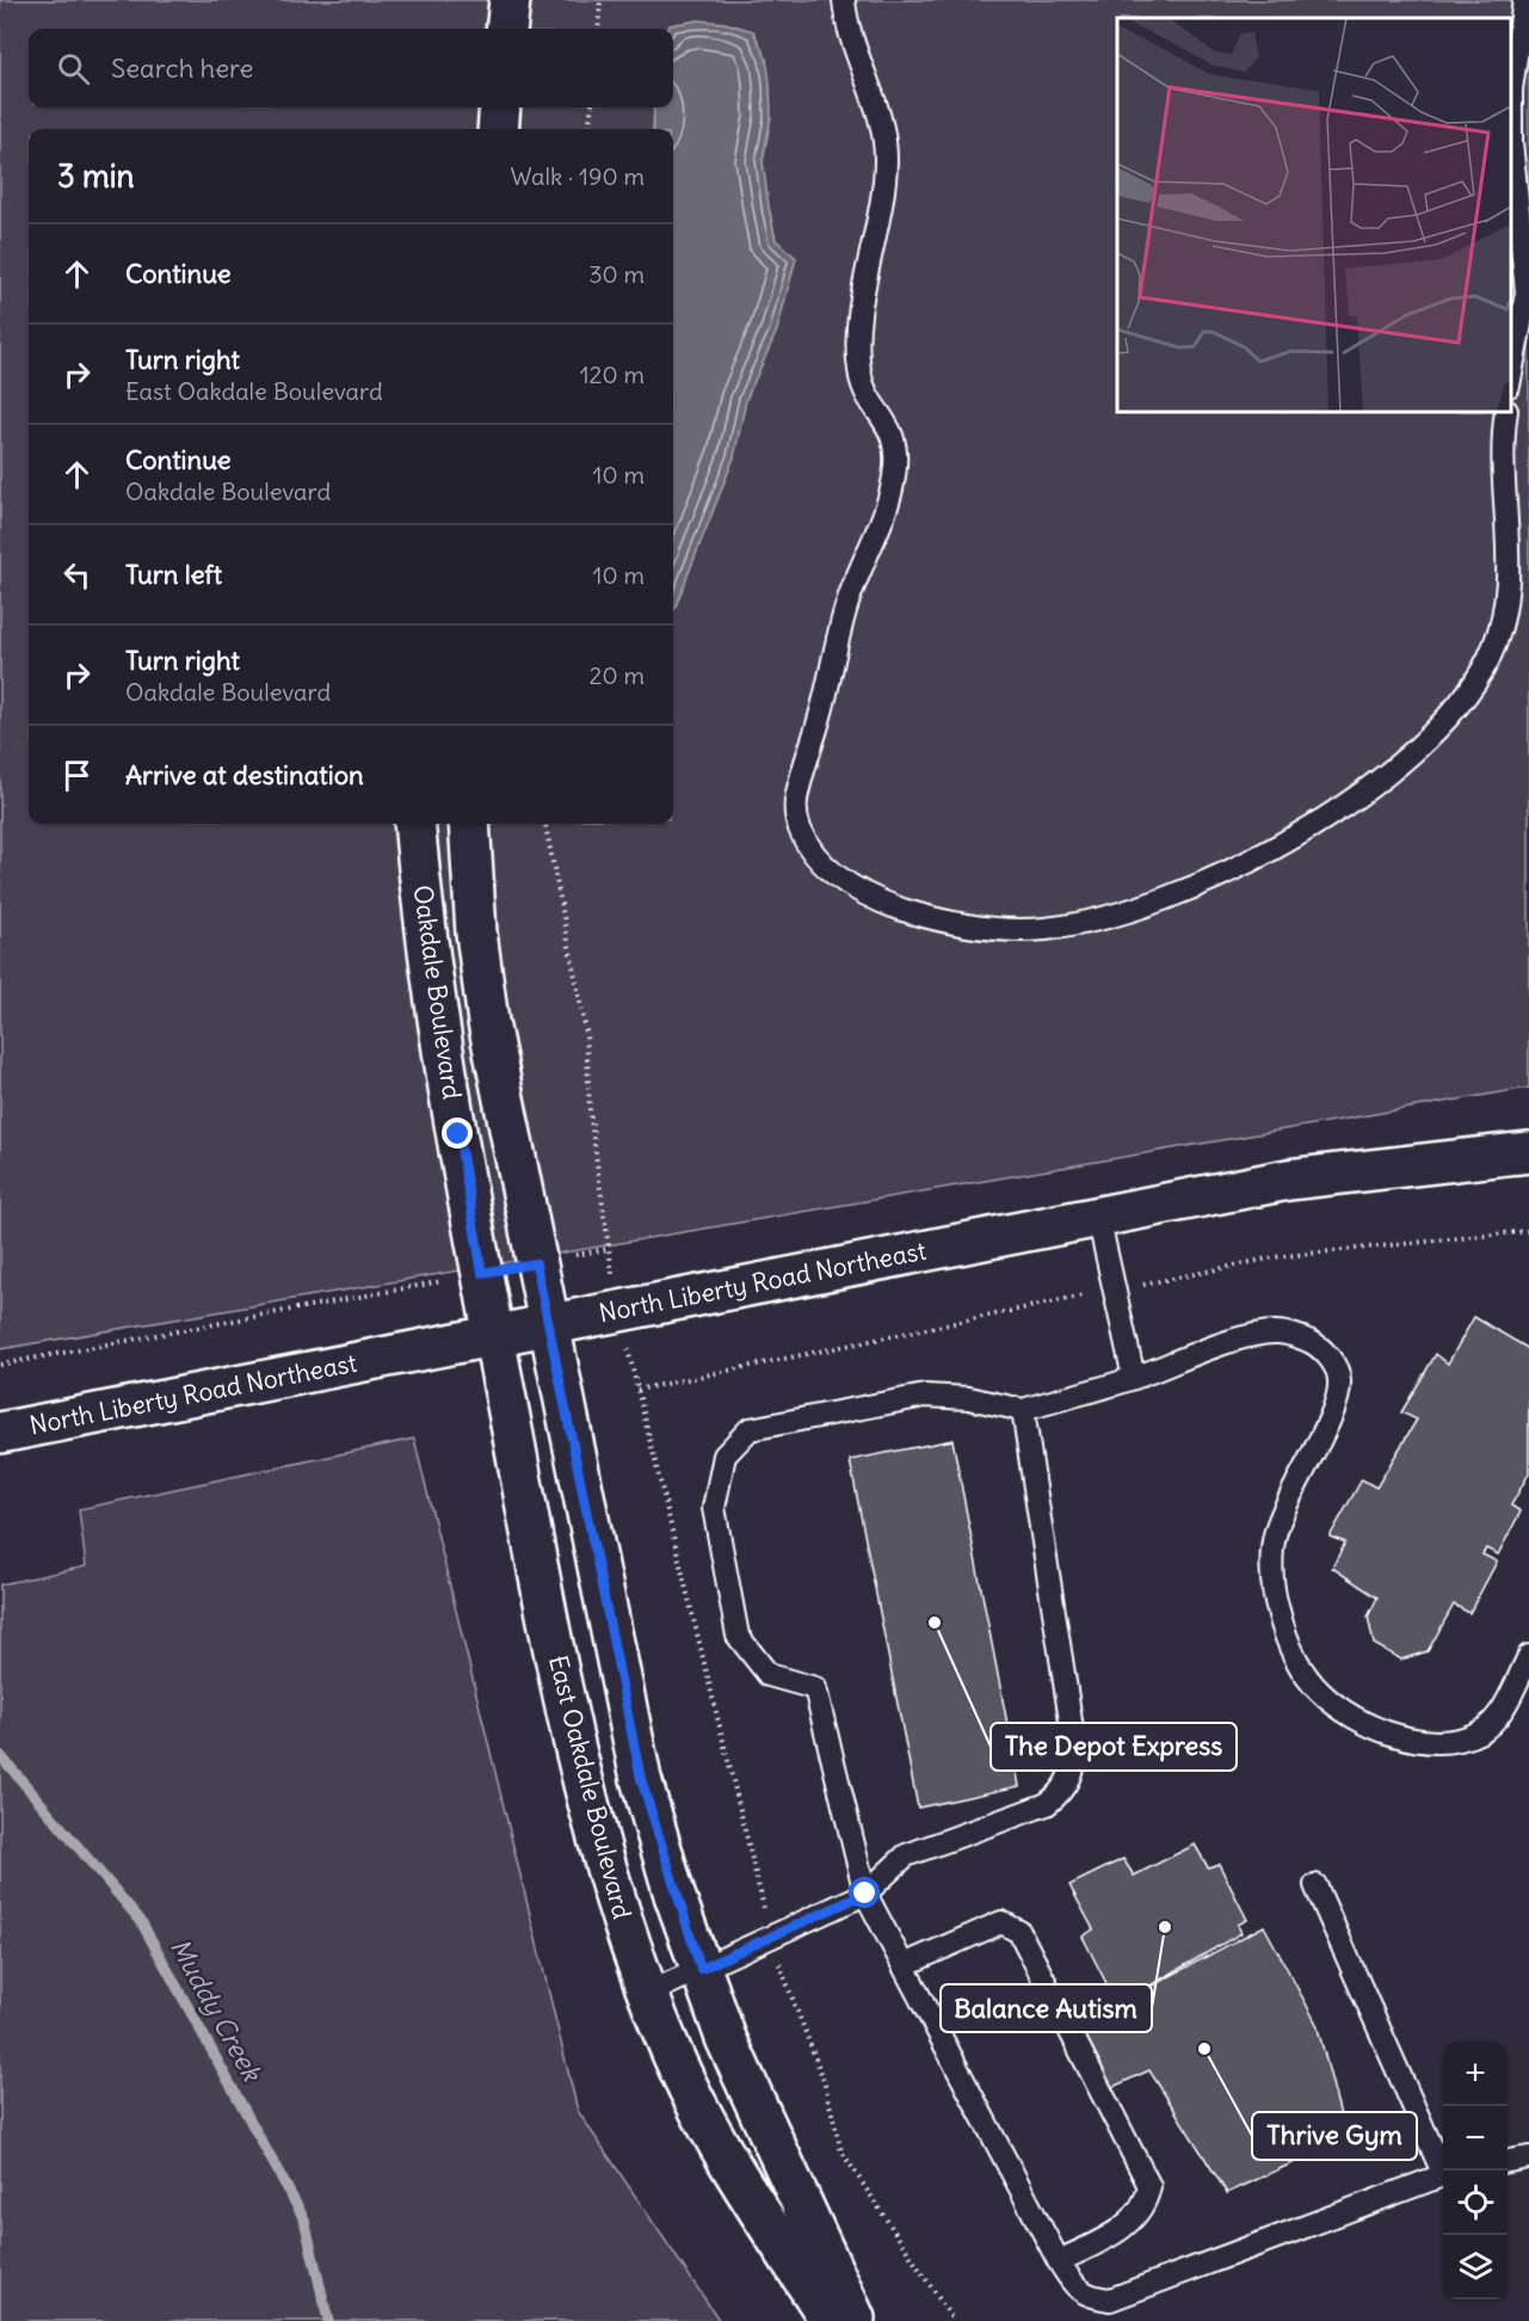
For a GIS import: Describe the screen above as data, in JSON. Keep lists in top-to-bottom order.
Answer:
{
  "streets": {
    "main road": ["Oakdale Boulevard", "North Liberty Road Northeast", "East Oakdale Boulevard"]
  },
  "crossings": [
    ["Oakdale Boulevard", "North Liberty Road Northeast"],
    ["Oakdale Boulevard", "East Oakdale Boulevard"],
    ["North Liberty Road Northeast", "East Oakdale Boulevard"]
  ],
  "water": ["Muddy Creek"],
  "places": ["The Depot Express", "Balance Autism", "Thrive Gym"],
  "page": {
    "search": "Search here",
    "heading": ["3 min", "Walk · 190 m"],
    "list": [
      ["Continue", "30 m"],
      ["Turn right", "East Oakdale Boulevard", "120 m"],
      ["Continue", "Oakdale Boulevard", "10 m"],
      ["Turn left", "10 m"],
      ["Turn right", "Oakdale Boulevard", "20 m"],
      "Arrive at destination"
    ],
    "map_buttons": ["+", "−"]
  }
}
